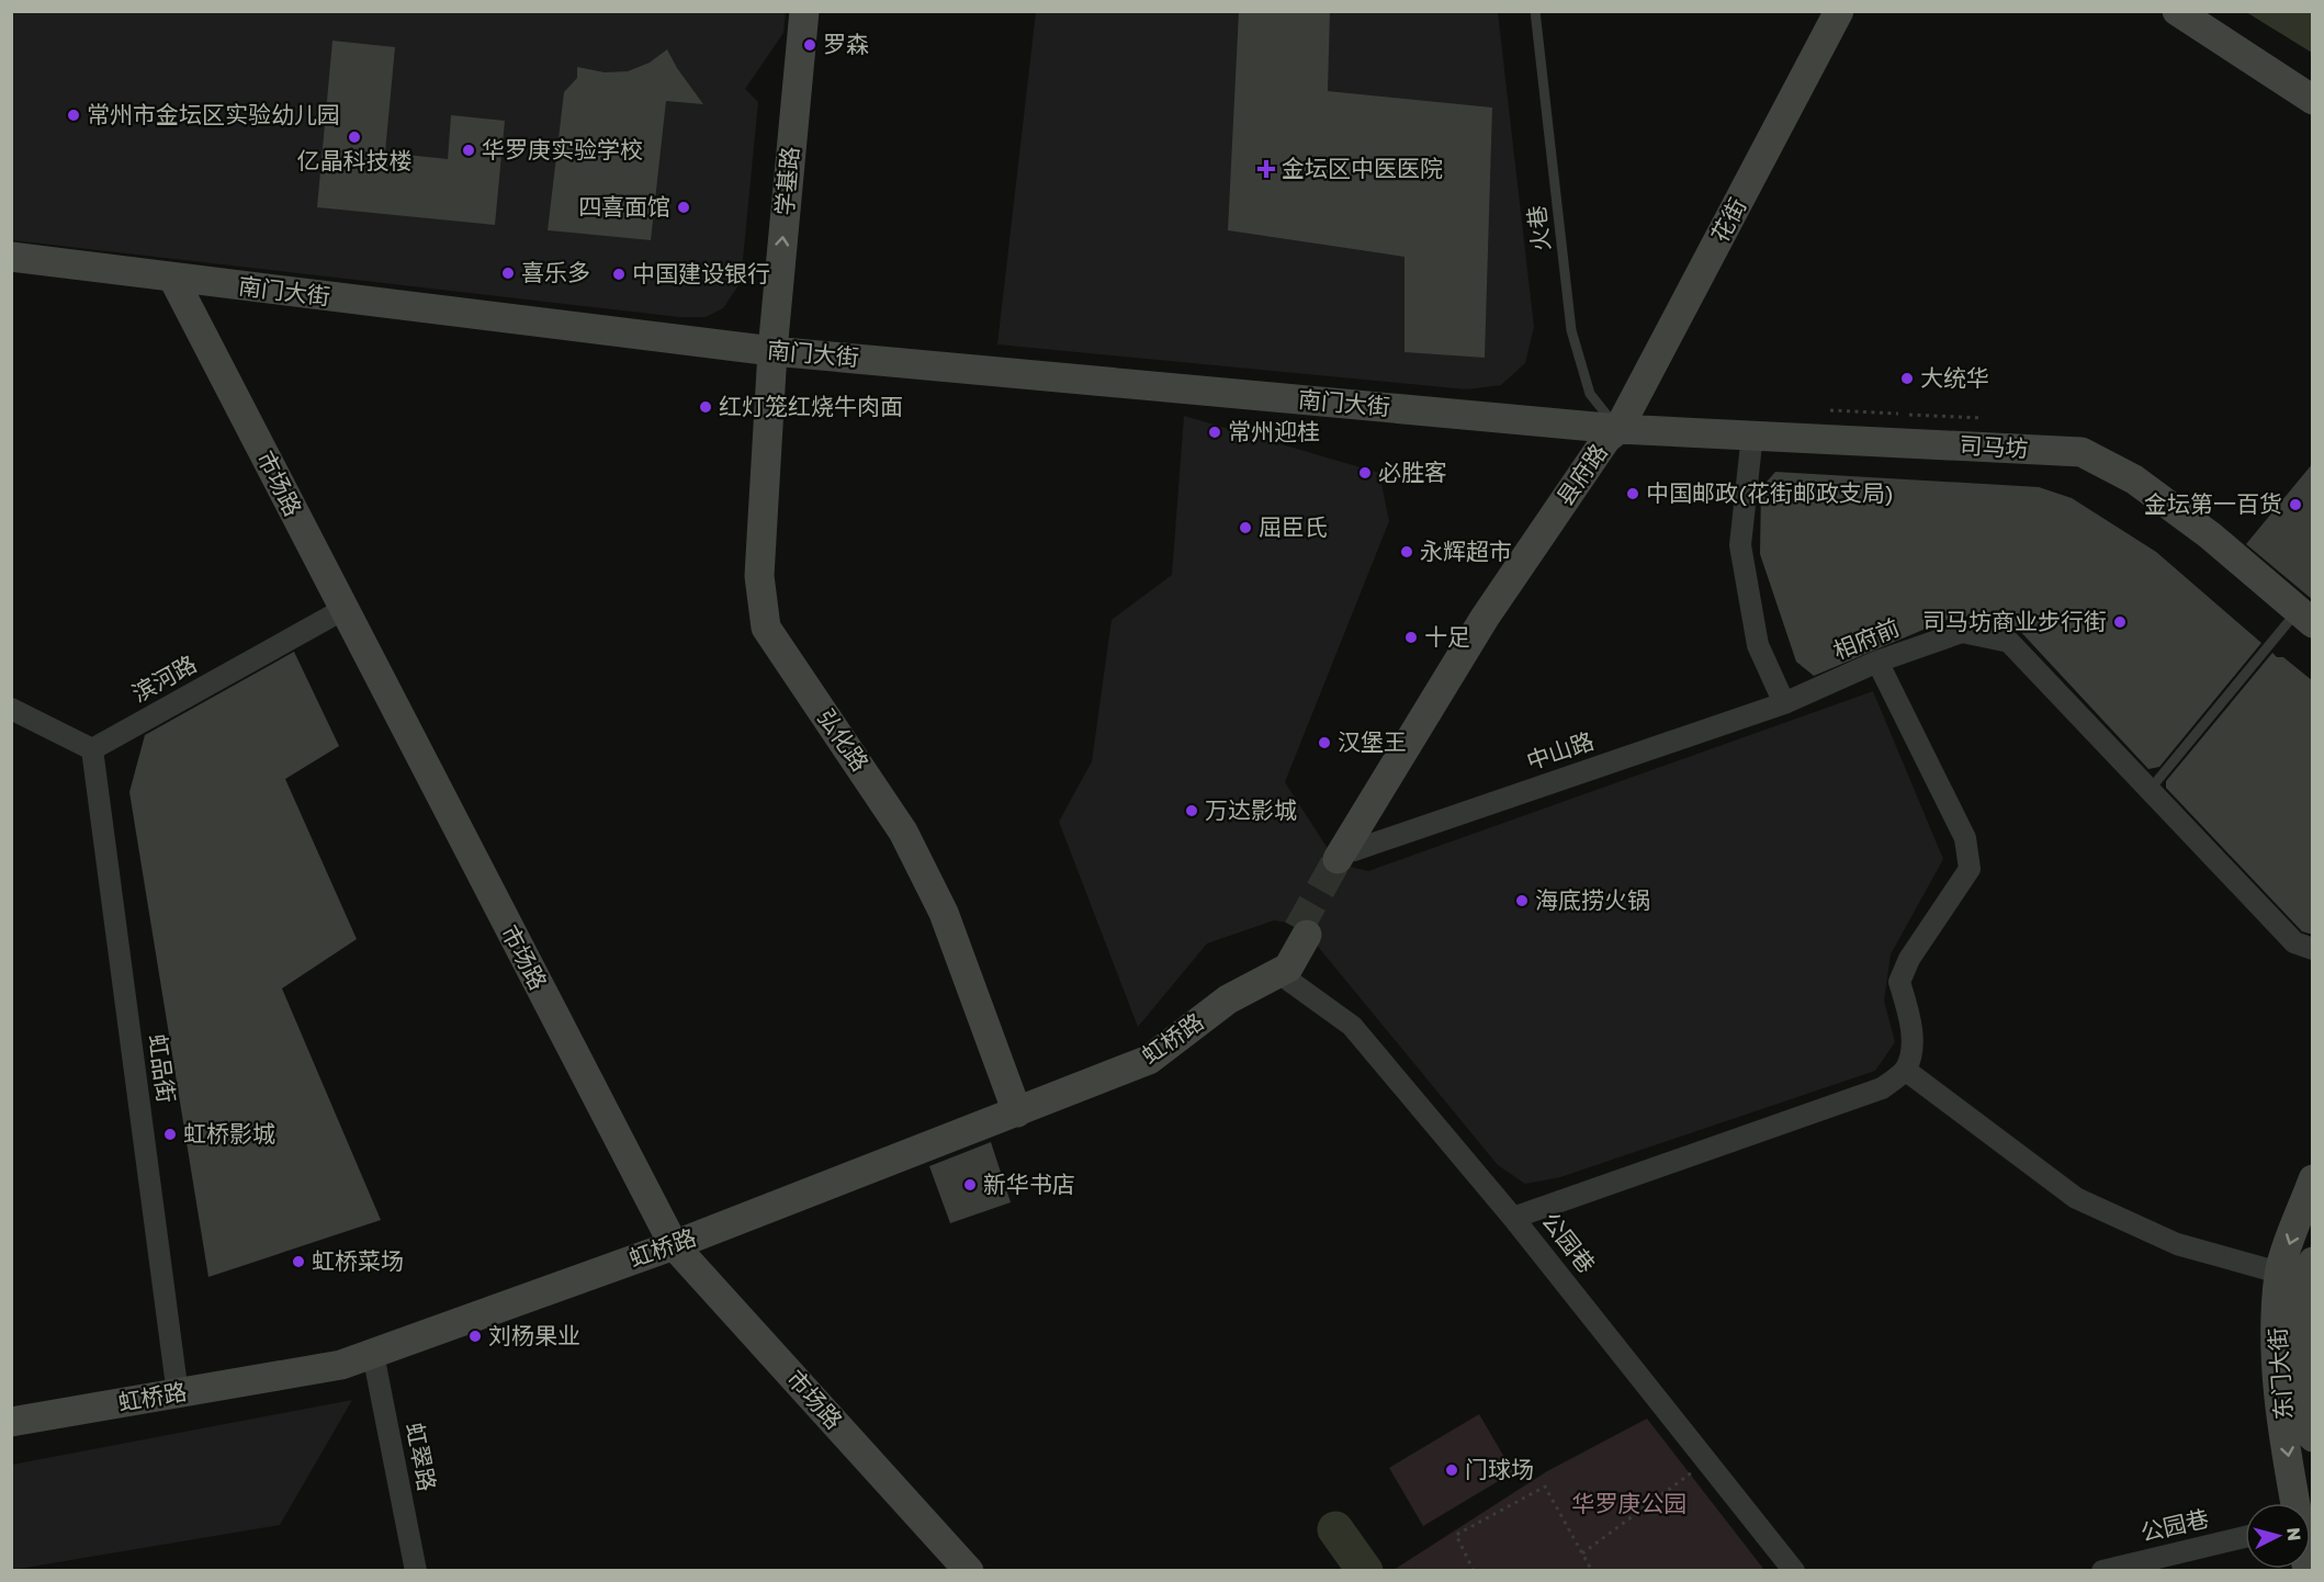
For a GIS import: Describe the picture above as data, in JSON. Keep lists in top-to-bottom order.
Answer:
{
  "streets": {
    "street": [
      "学基路",
      "花街",
      "南门大街",
      "司马坊",
      "县府路",
      "市场路",
      "相府前",
      "滨河路",
      "弘化路",
      "中山路",
      "虹桥路",
      "虹品街",
      "公园巷",
      "东门大街",
      "虹翠路"
    ],
    "lane": ["火巷"]
  },
  "crossings": [
    ["学基路", "南门大街"],
    ["学基路", "弘化路"],
    ["花街", "火巷"],
    ["花街", "南门大街"],
    ["花街", "司马坊"],
    ["花街", "县府路"],
    ["火巷", "南门大街"],
    ["火巷", "司马坊"],
    ["火巷", "县府路"],
    ["南门大街", "司马坊"],
    ["南门大街", "县府路"],
    ["南门大街", "市场路"],
    ["南门大街", "弘化路"],
    ["司马坊", "县府路"],
    ["县府路", "中山路"],
    ["市场路", "滨河路"],
    ["市场路", "虹桥路"],
    ["相府前", "中山路"],
    ["滨河路", "虹品街"],
    ["弘化路", "虹桥路"],
    ["虹桥路", "虹品街"],
    ["虹桥路", "公园巷"],
    ["虹桥路", "虹翠路"]
  ],
  "one_way": ["学基路"],
  "parks": ["华罗庚公园"],
  "places": {
    "other": [
      "罗森",
      "常州市金坛区实验幼儿园",
      "亿晶科技楼",
      "华罗庚实验学校",
      "四喜面馆",
      "喜乐多",
      "中国建设银行",
      "大统华",
      "红灯笼红烧牛肉面",
      "常州迎桂",
      "必胜客",
      "中国邮政(花街邮政支局)",
      "金坛第一百货",
      "屈臣氏",
      "永辉超市",
      "司马坊商业步行街",
      "十足",
      "汉堡王",
      "万达影城",
      "海底捞火锅",
      "虹桥影城",
      "新华书店",
      "虹桥菜场",
      "刘杨果业",
      "门球场"
    ],
    "health": ["金坛区中医医院"]
  },
  "north": "right"
}
